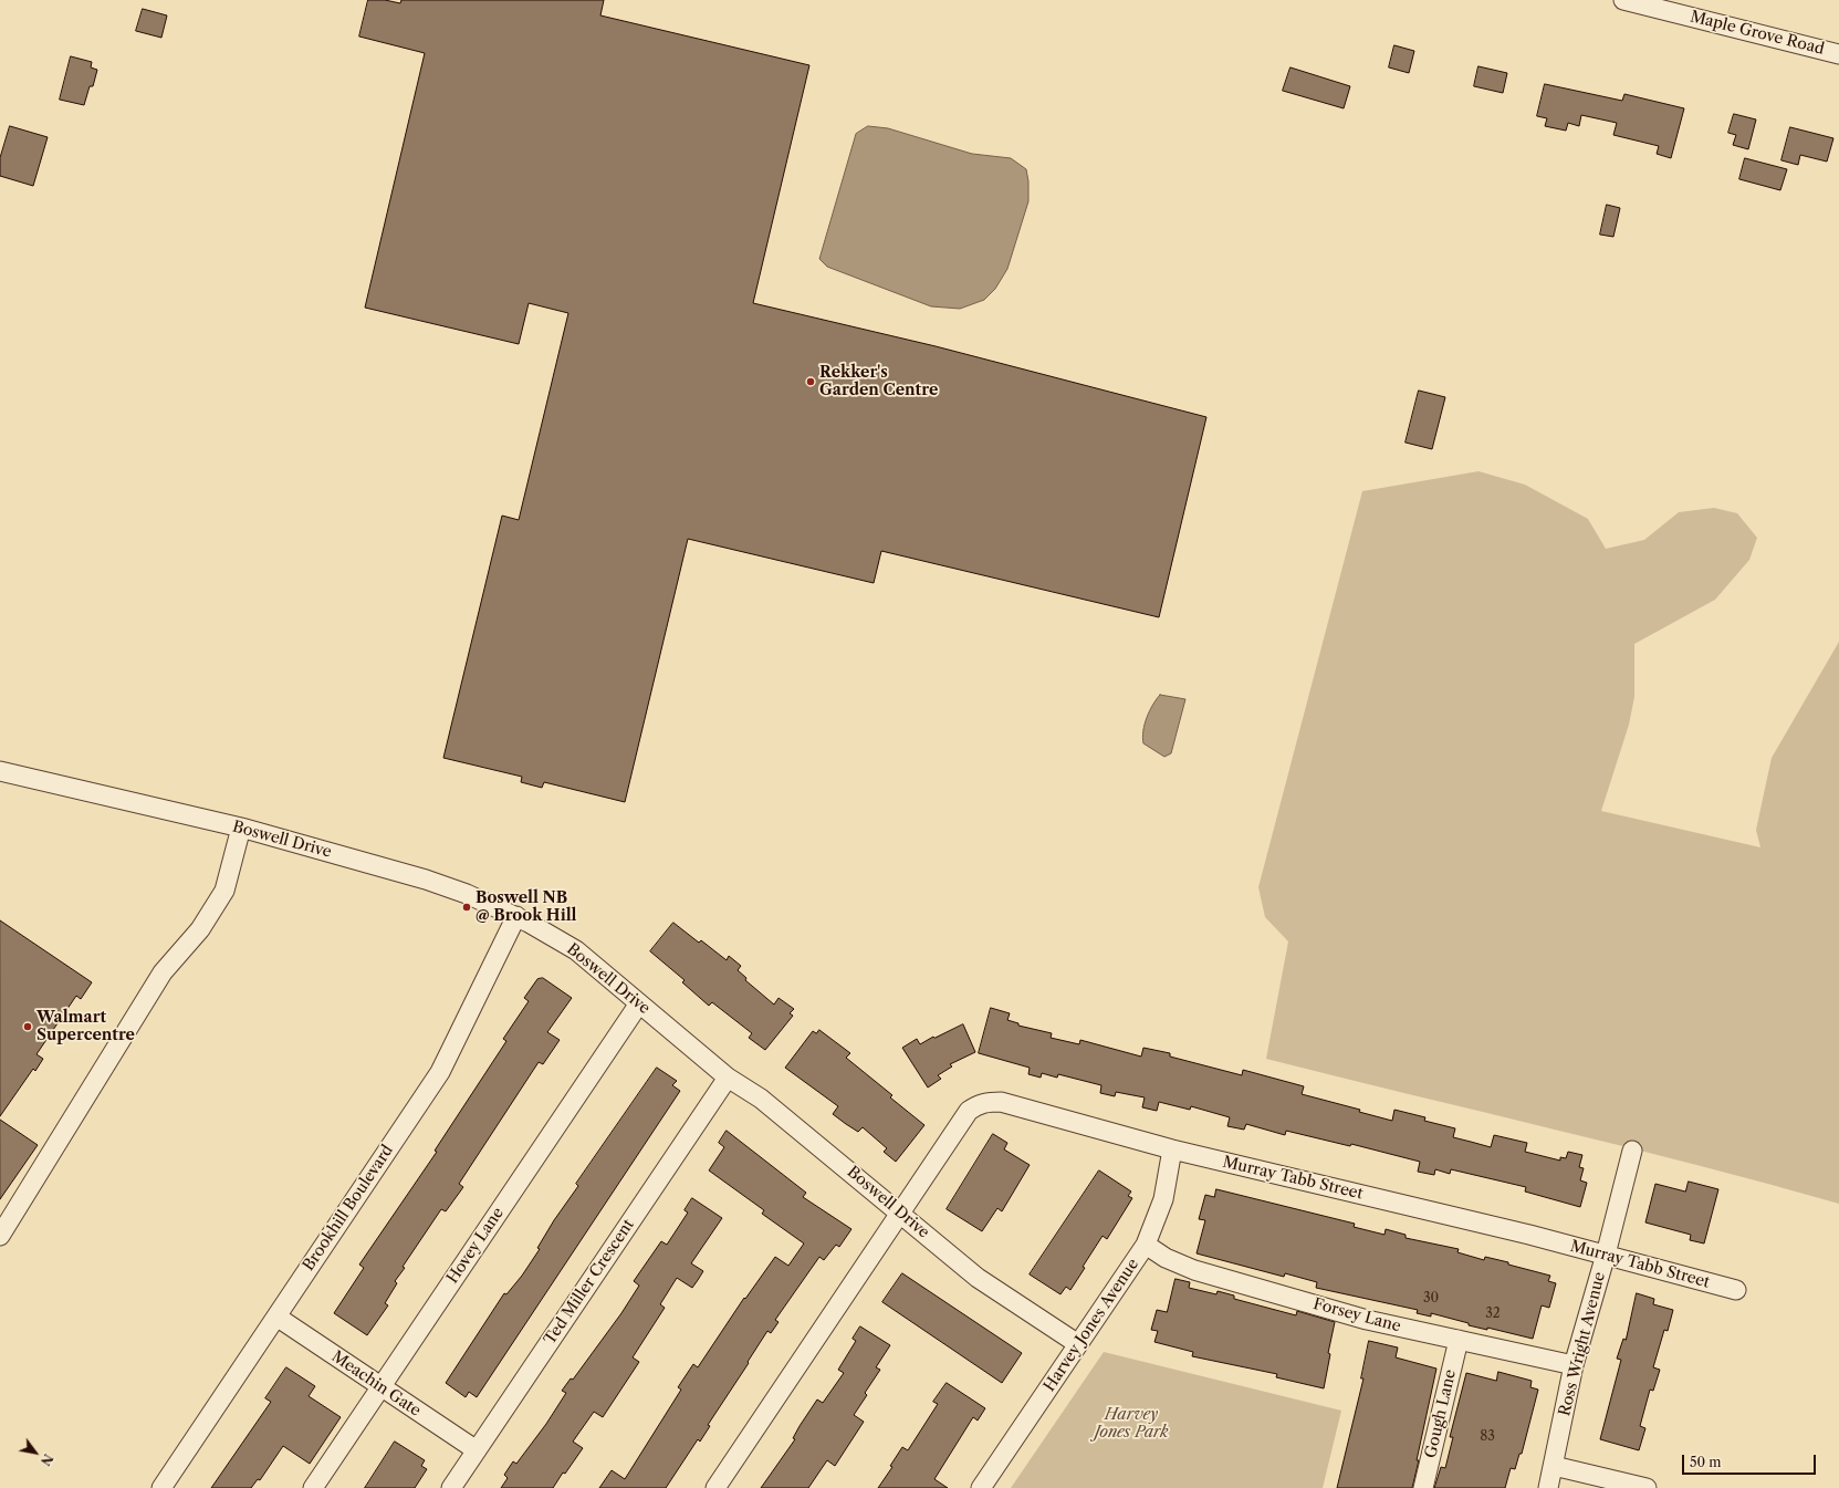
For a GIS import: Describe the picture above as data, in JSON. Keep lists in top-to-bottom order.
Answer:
{
  "streets": {
    "street": [
      "Maple Grove Road",
      "Boswell Drive",
      "Murray Tabb Street",
      "Brookhill Boulevard",
      "Hovey Lane",
      "Ted Miller Crescent",
      "Forsey Lane",
      "Harvey Jones Avenue",
      "Ross Wright Avenue",
      "Meachin Gate",
      "Gough Lane"
    ]
  },
  "crossings": [
    ["Boswell Drive", "Murray Tabb Street"],
    ["Boswell Drive", "Brookhill Boulevard"],
    ["Boswell Drive", "Hovey Lane"],
    ["Boswell Drive", "Ted Miller Crescent"],
    ["Boswell Drive", "Harvey Jones Avenue"],
    ["Murray Tabb Street", "Harvey Jones Avenue"],
    ["Murray Tabb Street", "Ross Wright Avenue"],
    ["Brookhill Boulevard", "Meachin Gate"],
    ["Hovey Lane", "Meachin Gate"],
    ["Ted Miller Crescent", "Meachin Gate"],
    ["Forsey Lane", "Harvey Jones Avenue"],
    ["Forsey Lane", "Ross Wright Avenue"],
    ["Forsey Lane", "Gough Lane"]
  ],
  "parks": ["Harvey Jones Park"],
  "places": ["Rekker's Garden Centre", "Boswell NB @ Brook Hill", "Walmart Supercentre"],
  "house_numbers": ["30", "32", "83"],
  "scale_bar": "50 m",
  "north": "bottom right"
}
